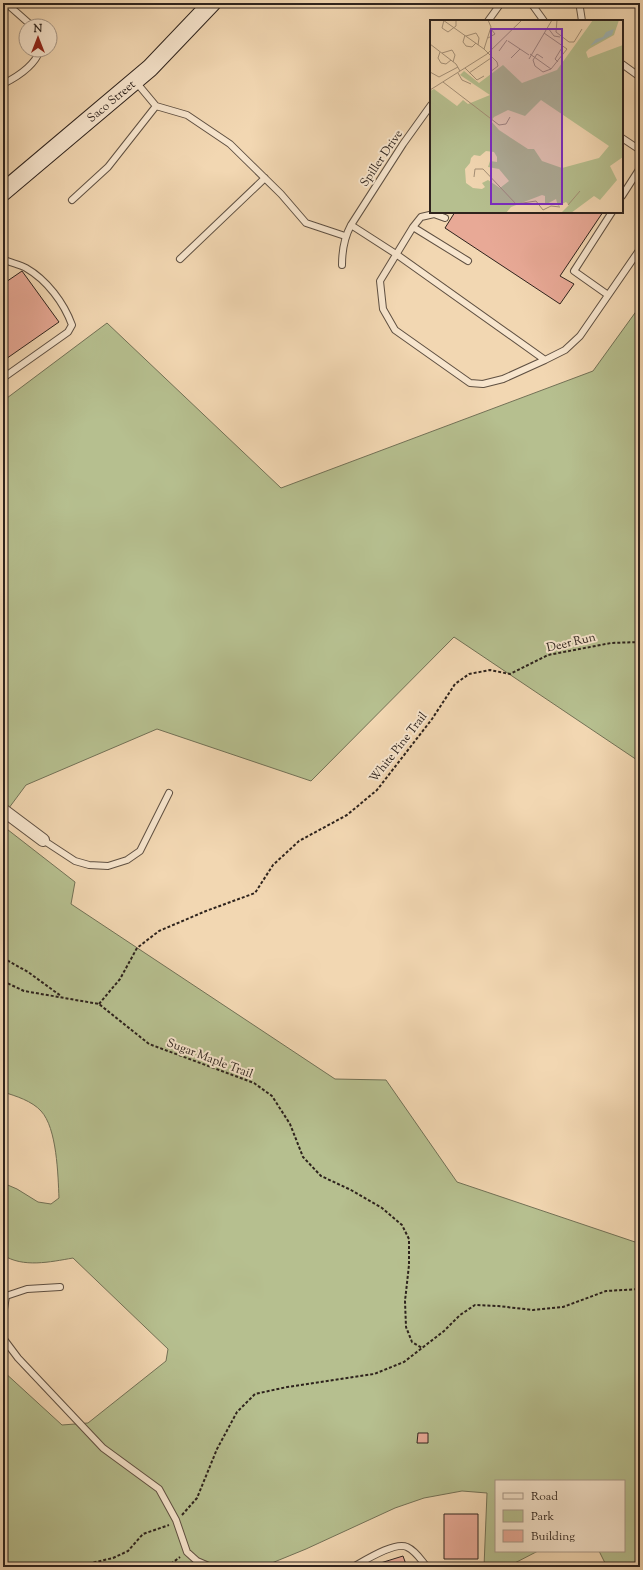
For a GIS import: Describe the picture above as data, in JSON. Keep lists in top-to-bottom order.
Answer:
{
  "streets": {
    "main road": ["Saco Street"],
    "lane": ["Spiller Drive"],
    "path": ["Deer Run", "White Pine Trail", "Sugar Maple Trail"]
  },
  "crossings": [
    ["Deer Run", "White Pine Trail"],
    ["White Pine Trail", "Sugar Maple Trail"]
  ],
  "legend": ["Road", "Park", "Building"],
  "north": "top"
}
